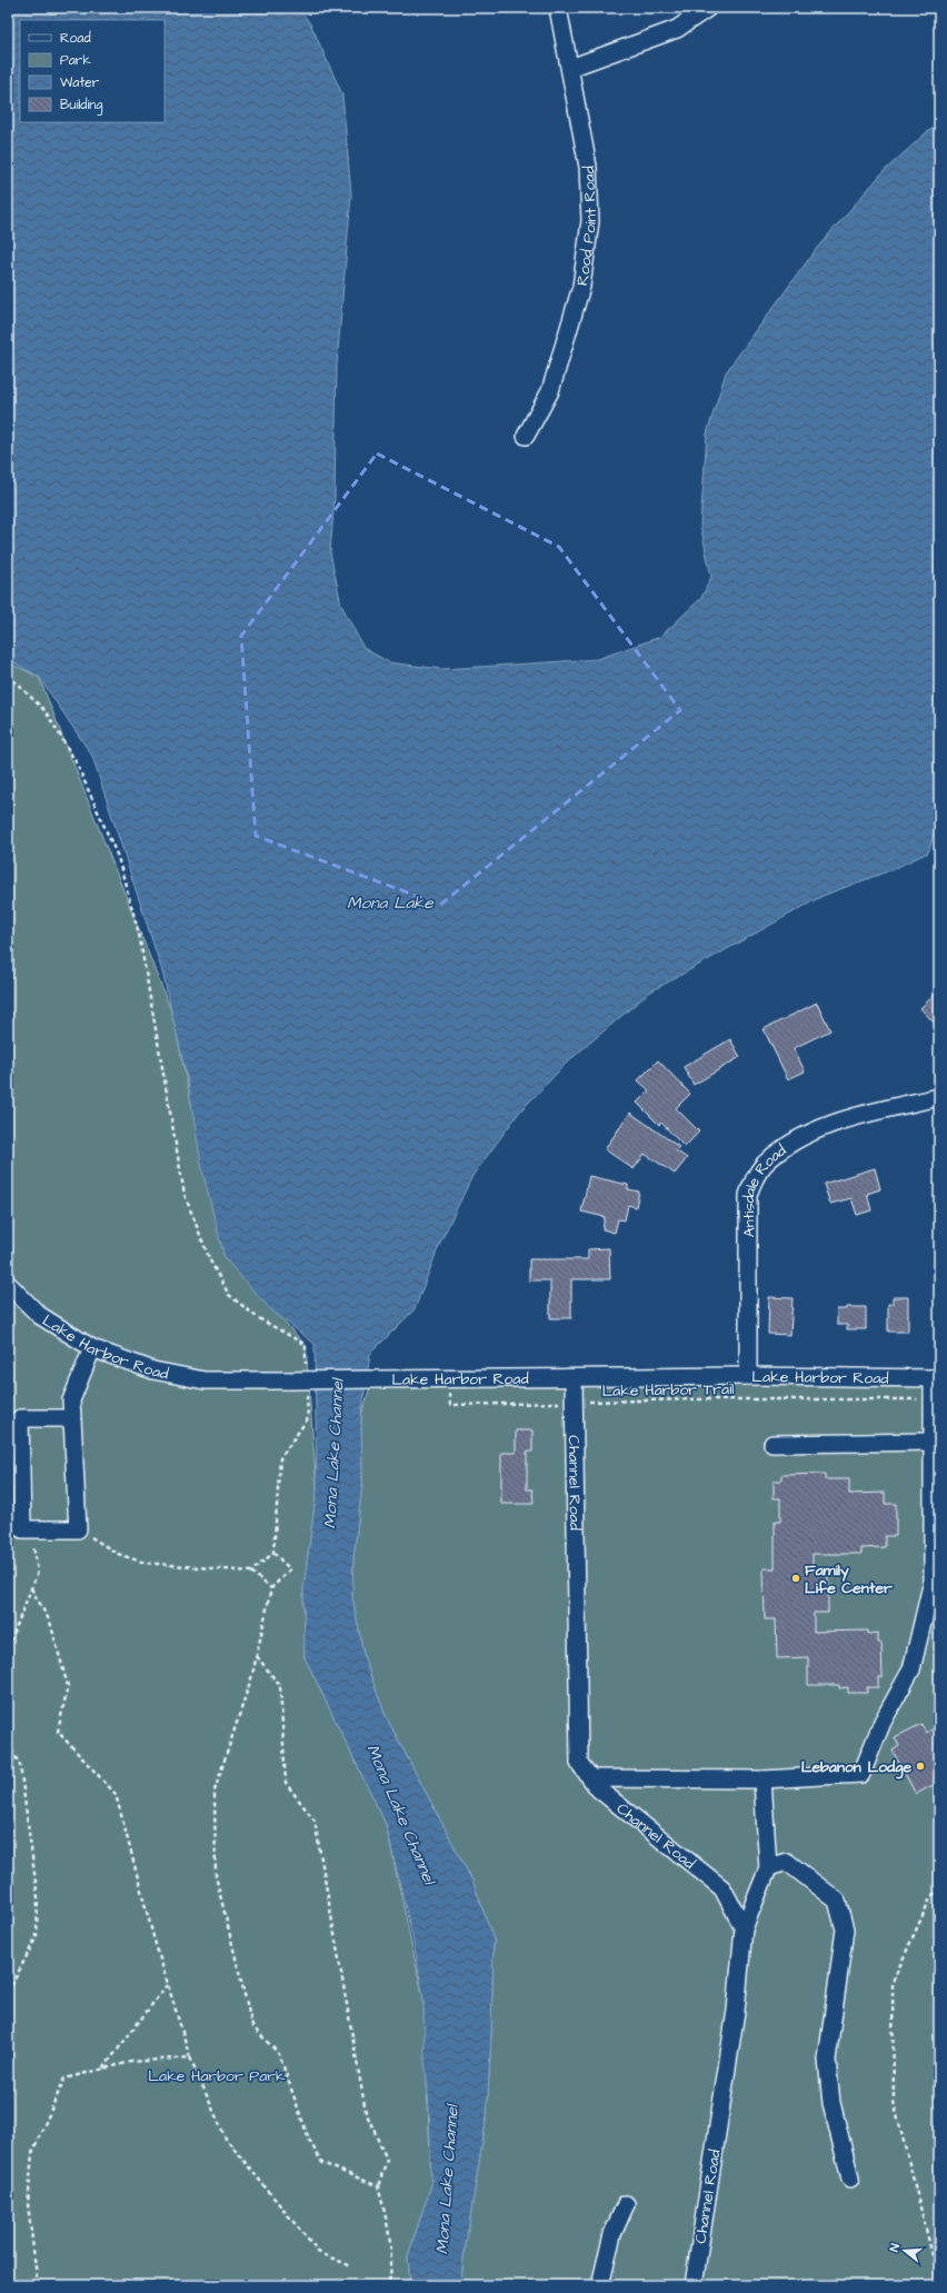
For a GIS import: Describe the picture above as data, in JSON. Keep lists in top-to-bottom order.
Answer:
{
  "streets": {
    "street": [
      "Rood Point Road",
      "Antisdale Road",
      "Lake Harbor Road",
      "Channel Road"
    ],
    "path": ["Lake Harbor Trail"]
  },
  "crossings": [
    ["Antisdale Road", "Lake Harbor Road"],
    ["Lake Harbor Road", "Lake Harbor Trail"],
    ["Lake Harbor Road", "Channel Road"],
    ["Lake Harbor Trail", "Channel Road"]
  ],
  "water": ["Mona Lake", "Mona Lake Channel"],
  "parks": ["Lake Harbor Park"],
  "places": ["Family Life Center", "Lebanon Lodge"],
  "legend": [
    "Road",
    "Park",
    "Water",
    "Building"
  ],
  "north": "left"
}
